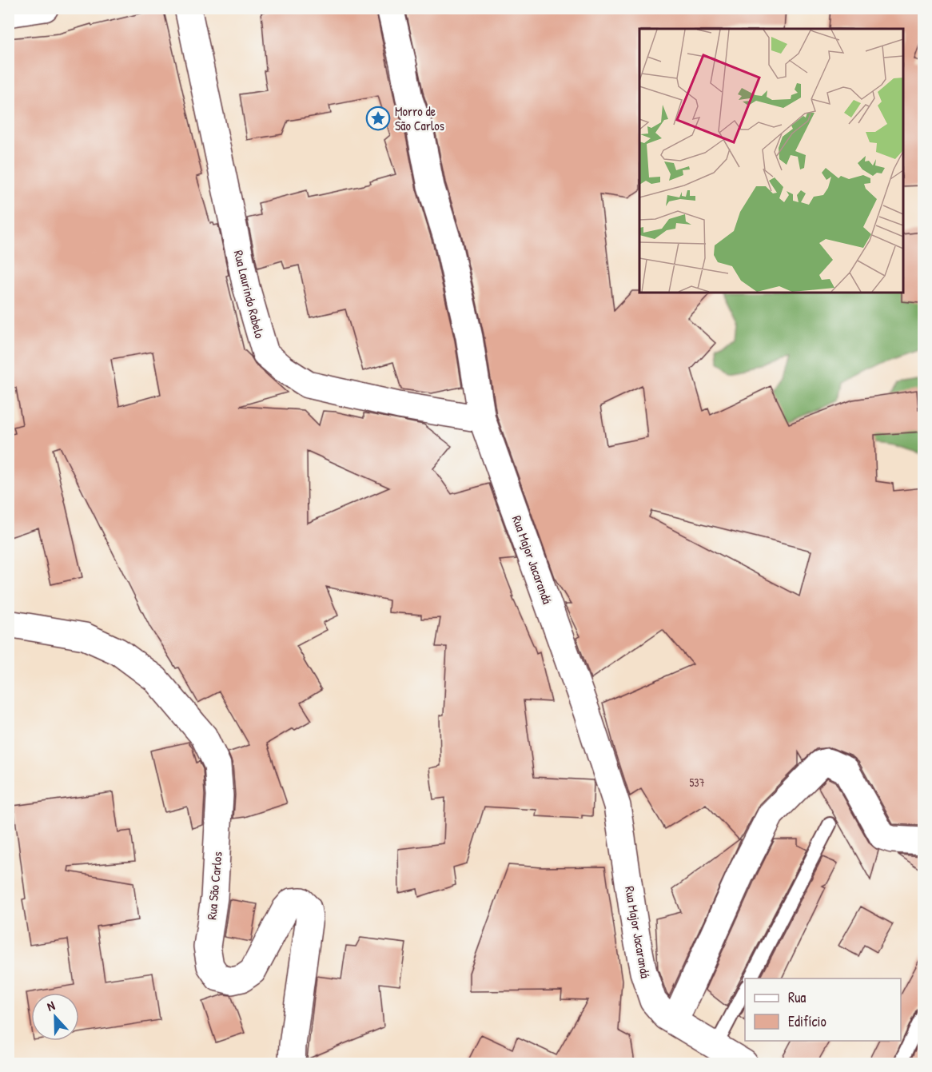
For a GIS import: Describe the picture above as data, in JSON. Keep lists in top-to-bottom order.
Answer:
{
  "streets": {
    "street": ["Rua Laurindo Rabelo", "Rua Major Jacarandá", "Rua São Carlos"]
  },
  "crossings": [
    ["Rua Laurindo Rabelo", "Rua Major Jacarandá"]
  ],
  "places": {
    "place": ["Morro de São Carlos"]
  },
  "house_numbers": ["537"],
  "legend": ["Rua", "Edifício"],
  "north": "top"
}
